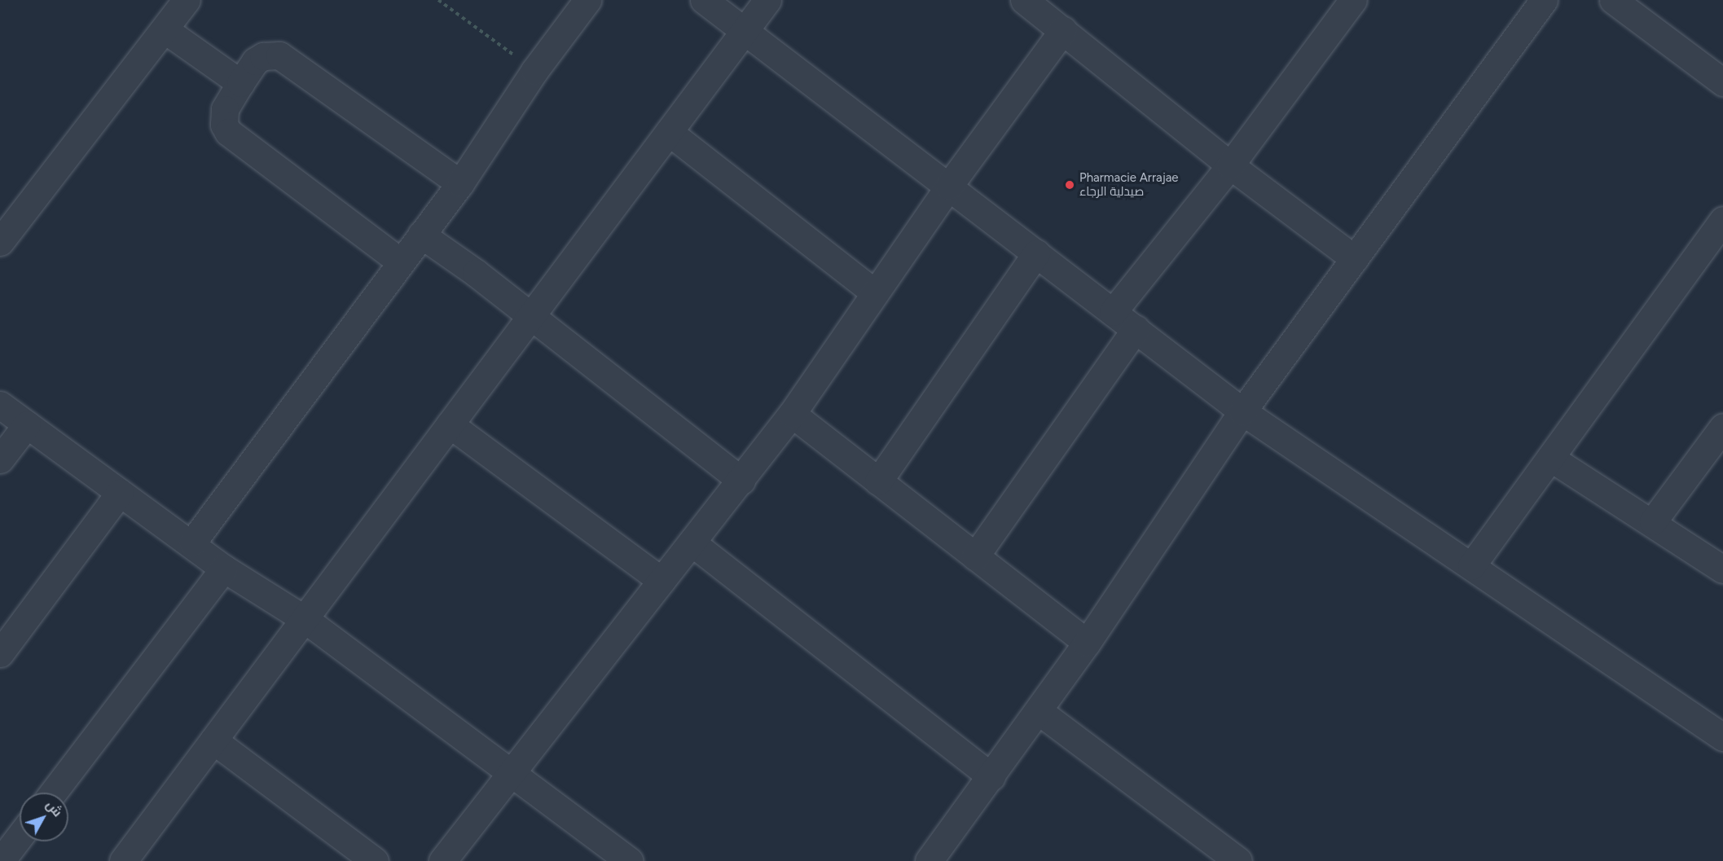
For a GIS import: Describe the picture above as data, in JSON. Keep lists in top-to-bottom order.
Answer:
{
  "places": ["Pharmacie Arrajae صيدلية الرجاء"],
  "north": "top right"
}
